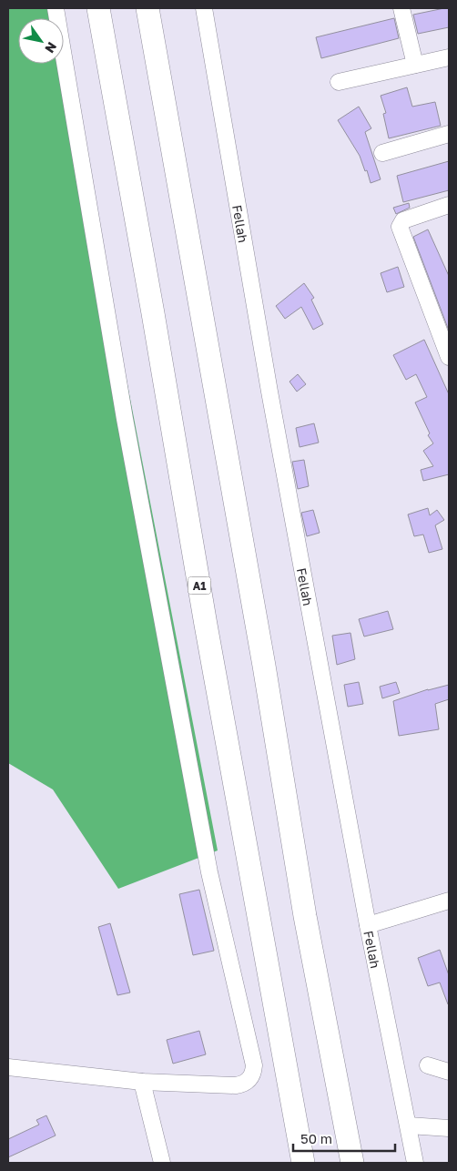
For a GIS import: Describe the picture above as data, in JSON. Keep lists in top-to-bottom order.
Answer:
{
  "streets": {
    "highway": ["A1"],
    "street": ["Fellah"]
  },
  "scale_bar": "50 m",
  "north": "bottom right"
}
